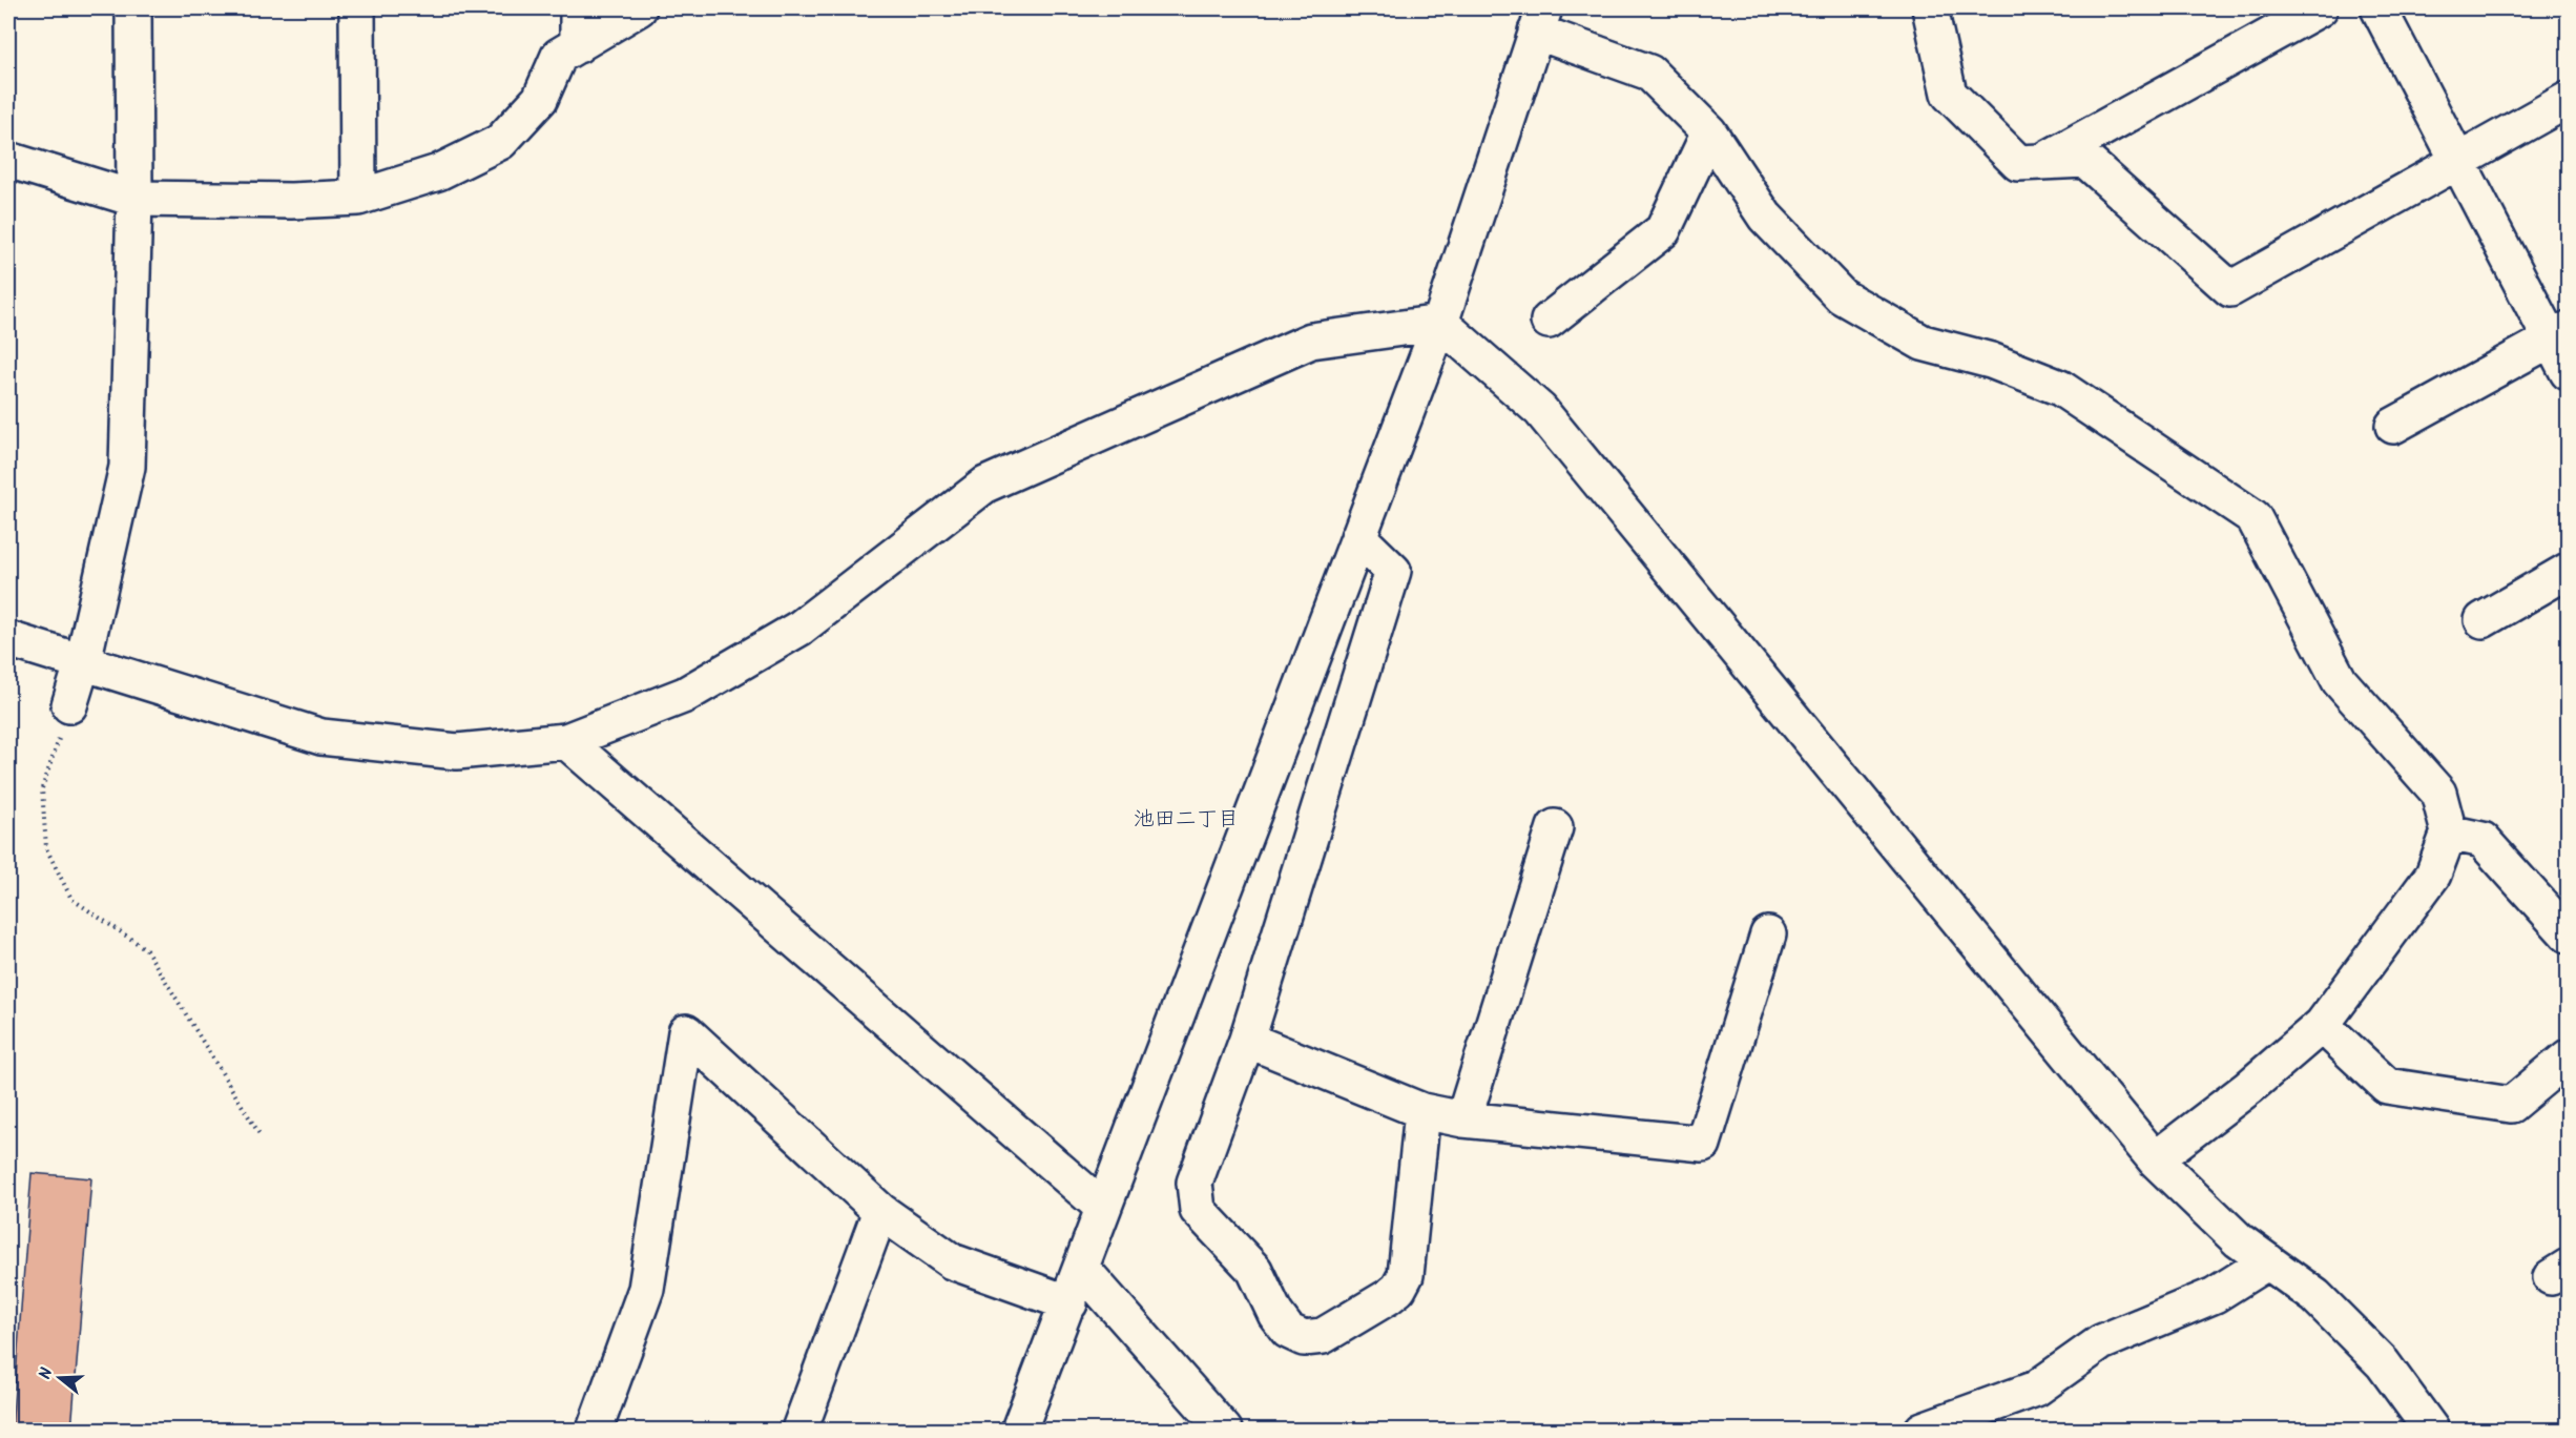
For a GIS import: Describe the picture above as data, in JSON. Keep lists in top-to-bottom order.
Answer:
{
  "districts": ["池田二丁目"],
  "north": "left"
}
